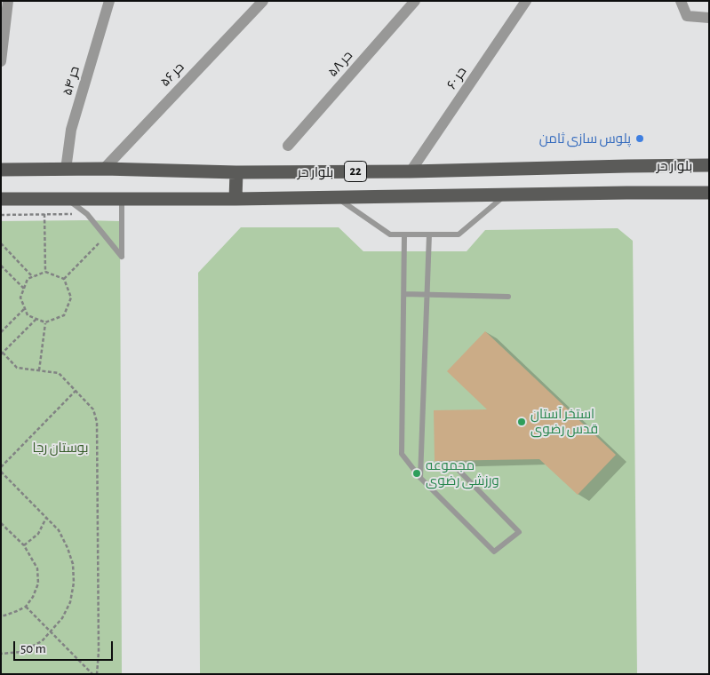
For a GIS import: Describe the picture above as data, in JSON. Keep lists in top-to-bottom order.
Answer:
{
  "streets": {
    "main road": ["بلوار حر", "22"],
    "street": [
      "حر ۵۸",
      "حر ۵۶",
      "حر ۶۰",
      "حر ۵۴"
    ]
  },
  "crossings": [
    ["حر ۵۶", "بلوار حر"],
    ["حر ۶۰", "بلوار حر"],
    ["حر ۵۴", "بلوار حر"]
  ],
  "parks": ["بوستان رجا"],
  "places": ["پلوس سازی ثامن", "استخر آستان قدس رضوی", "مجموعه ورزشی رضوی"],
  "scale_bar": "50 m"
}
